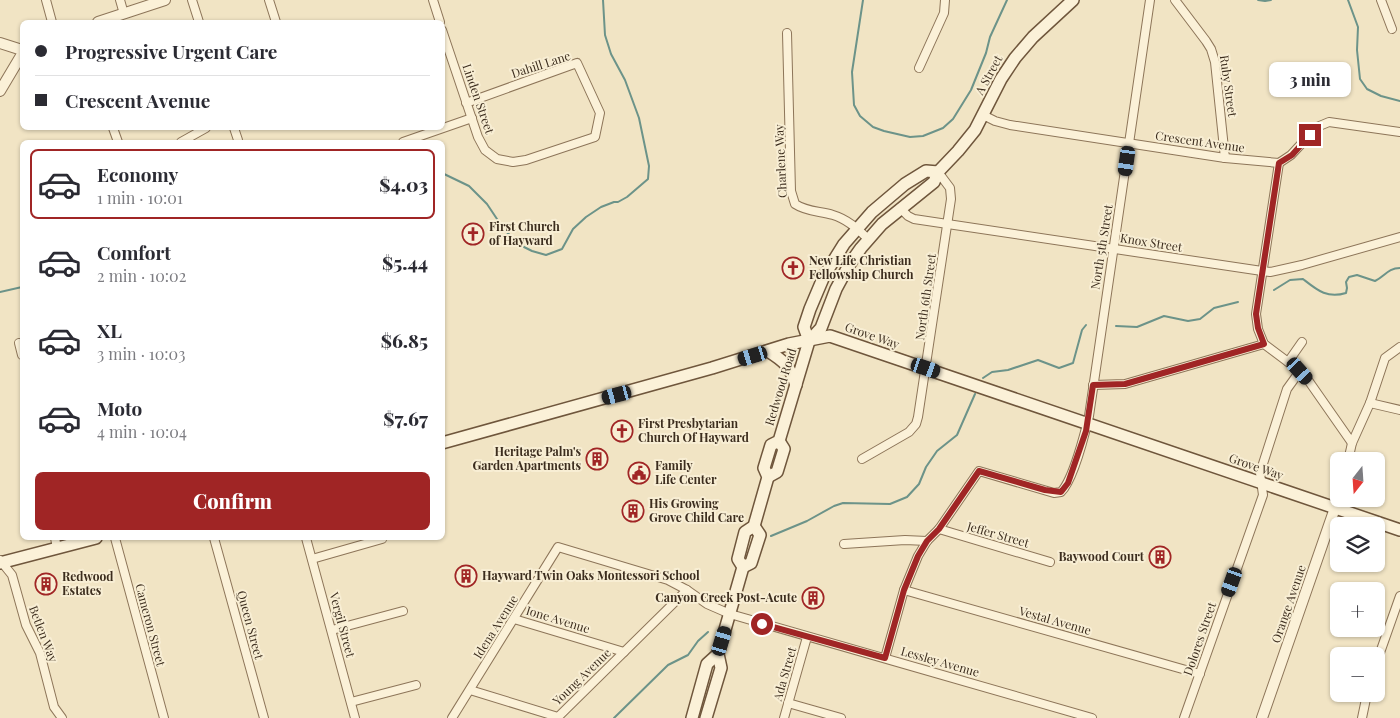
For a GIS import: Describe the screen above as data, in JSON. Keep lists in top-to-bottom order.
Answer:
{
  "streets": {
    "main road": ["A Street", "Grove Way", "Redwood Road"],
    "street": [
      "Dahill Lane",
      "Ruby Street",
      "Linden Street",
      "Crescent Avenue",
      "Charlene Way",
      "Knox Street",
      "North 5th Street",
      "North 6th Street",
      "Jeffer Street",
      "Orange Avenue",
      "Ione Avenue",
      "Vestal Avenue",
      "Cameron Street",
      "Queen Street",
      "Vergil Street",
      "Idena Avenue",
      "Betlen Way",
      "Dolores Street",
      "Lessley Avenue",
      "Ada Street",
      "Young Avenue"
    ]
  },
  "crossings": [
    ["Dahill Lane", "Linden Street"],
    ["A Street", "Crescent Avenue"],
    ["A Street", "Charlene Way"],
    ["A Street", "Knox Street"],
    ["A Street", "North 6th Street"],
    ["A Street", "Redwood Road"],
    ["Ruby Street", "Crescent Avenue"],
    ["Crescent Avenue", "North 5th Street"],
    ["Charlene Way", "Redwood Road"],
    ["Knox Street", "North 5th Street"],
    ["Knox Street", "North 6th Street"],
    ["North 5th Street", "Grove Way"],
    ["North 5th Street", "Jeffer Street"],
    ["North 6th Street", "Grove Way"],
    ["Grove Way", "Redwood Road"],
    ["Grove Way", "Dolores Street"],
    ["Redwood Road", "Lessley Avenue"],
    ["Ione Avenue", "Idena Avenue"],
    ["Ione Avenue", "Young Avenue"],
    ["Vestal Avenue", "Dolores Street"],
    ["Idena Avenue", "Lessley Avenue"],
    ["Idena Avenue", "Young Avenue"],
    ["Lessley Avenue", "Ada Street"],
    ["Lessley Avenue", "Young Avenue"]
  ],
  "places": {
    "church": ["First Church of Hayward", "New Life Christian Fellowship Church", "First Presbytarian Church Of Hayward"],
    "building": [
      "Heritage Palm's Garden Apartments",
      "His Growing Grove Child Care",
      "Baywood Court",
      "Hayward Twin Oaks Montessori School",
      "Redwood Estates",
      "Canyon Creek Post-Acute"
    ],
    "public building": ["Family Life Center"]
  },
  "north": "bottom",
  "page": {
    "banner": ["Progressive Urgent Care", "Crescent Avenue"],
    "bubble": "3 min",
    "list": [
      {
        "name": "Economy",
        "note": "1 min · 10:01",
        "value": "$4.03"
      },
      {
        "name": "Comfort",
        "note": "2 min · 10:02",
        "value": "$5.44"
      },
      {
        "name": "XL",
        "note": "3 min · 10:03",
        "value": "$6.85"
      },
      {
        "name": "Moto",
        "note": "4 min · 10:04",
        "value": "$7.67"
      }
    ],
    "map_buttons": ["+", "−"],
    "buttons": "Confirm"
  }
}
